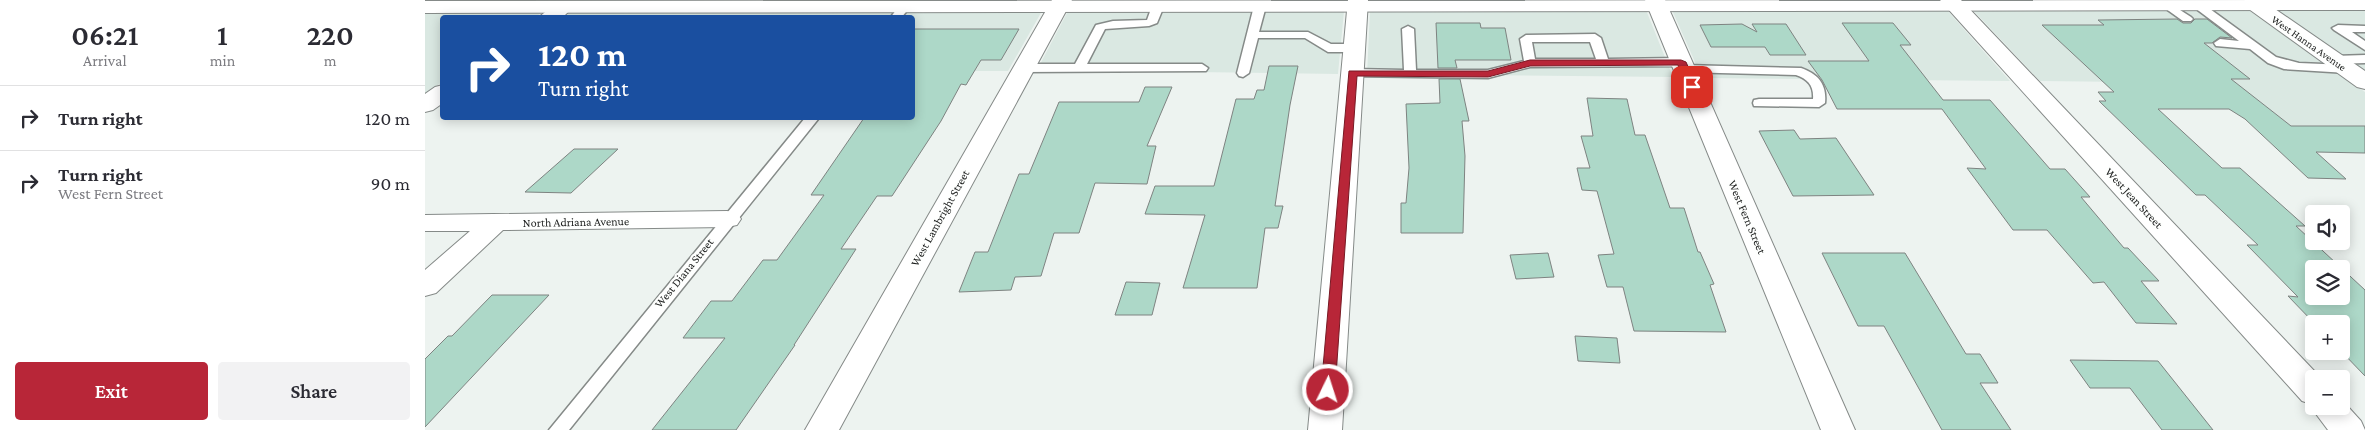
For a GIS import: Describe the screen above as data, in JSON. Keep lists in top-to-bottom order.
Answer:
{
  "streets": {
    "street": [
      "West Hanna Avenue",
      "West Jean Street",
      "West Fern Street",
      "West Lambright Street",
      "North Adriana Avenue"
    ],
    "lane": ["West Diana Street"]
  },
  "crossings": [
    ["North Adriana Avenue", "West Diana Street"]
  ],
  "page": {
    "eta": [
      "06:21",
      "Arrival",
      "1",
      "min",
      "220",
      "m"
    ],
    "turn": ["120 m", "Turn right"],
    "list": [
      {
        "name": "Turn right",
        "value": "120 m"
      },
      {
        "name": "Turn right",
        "note": "West Fern Street",
        "value": "90 m"
      }
    ],
    "map_buttons": ["+", "−"],
    "buttons": ["Exit", "Share"]
  }
}
